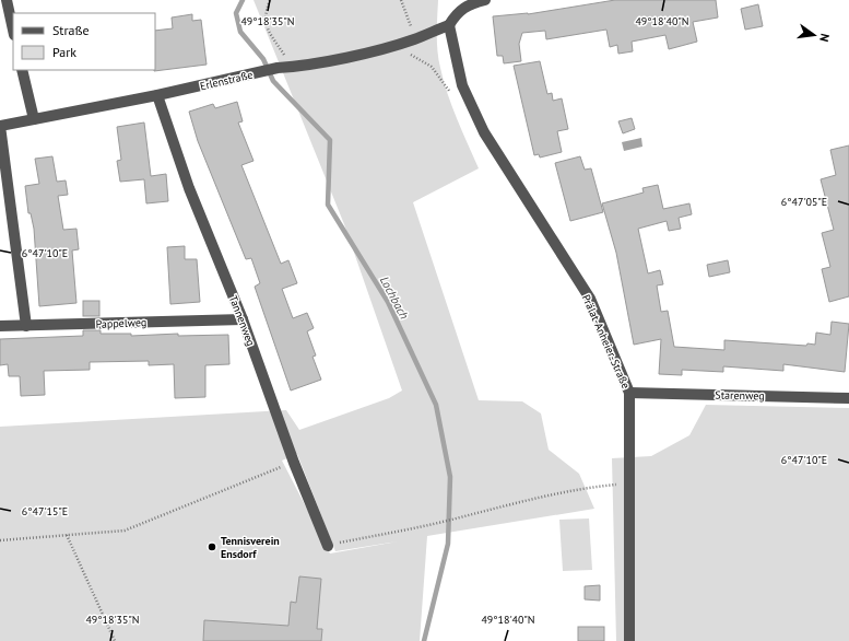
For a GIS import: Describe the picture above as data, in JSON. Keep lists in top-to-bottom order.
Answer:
{
  "streets": {
    "street": [
      "Erlenstraße",
      "Tannenweg",
      "Pappelweg",
      "Prälat-Anheier-Straße",
      "Starenweg"
    ]
  },
  "crossings": [
    ["Erlenstraße", "Tannenweg"],
    ["Erlenstraße", "Prälat-Anheier-Straße"],
    ["Tannenweg", "Pappelweg"],
    ["Prälat-Anheier-Straße", "Starenweg"]
  ],
  "water": ["Lochbach"],
  "places": ["Tennisverein Ensdorf"],
  "legend": ["Straße", "Park"],
  "north": "right",
  "coordinates": [
    "49°18'35\"N",
    "49°18'40\"N",
    "6°47'05\"E",
    "6°47'10\"E",
    "6°47'15\"E"
  ]
}
